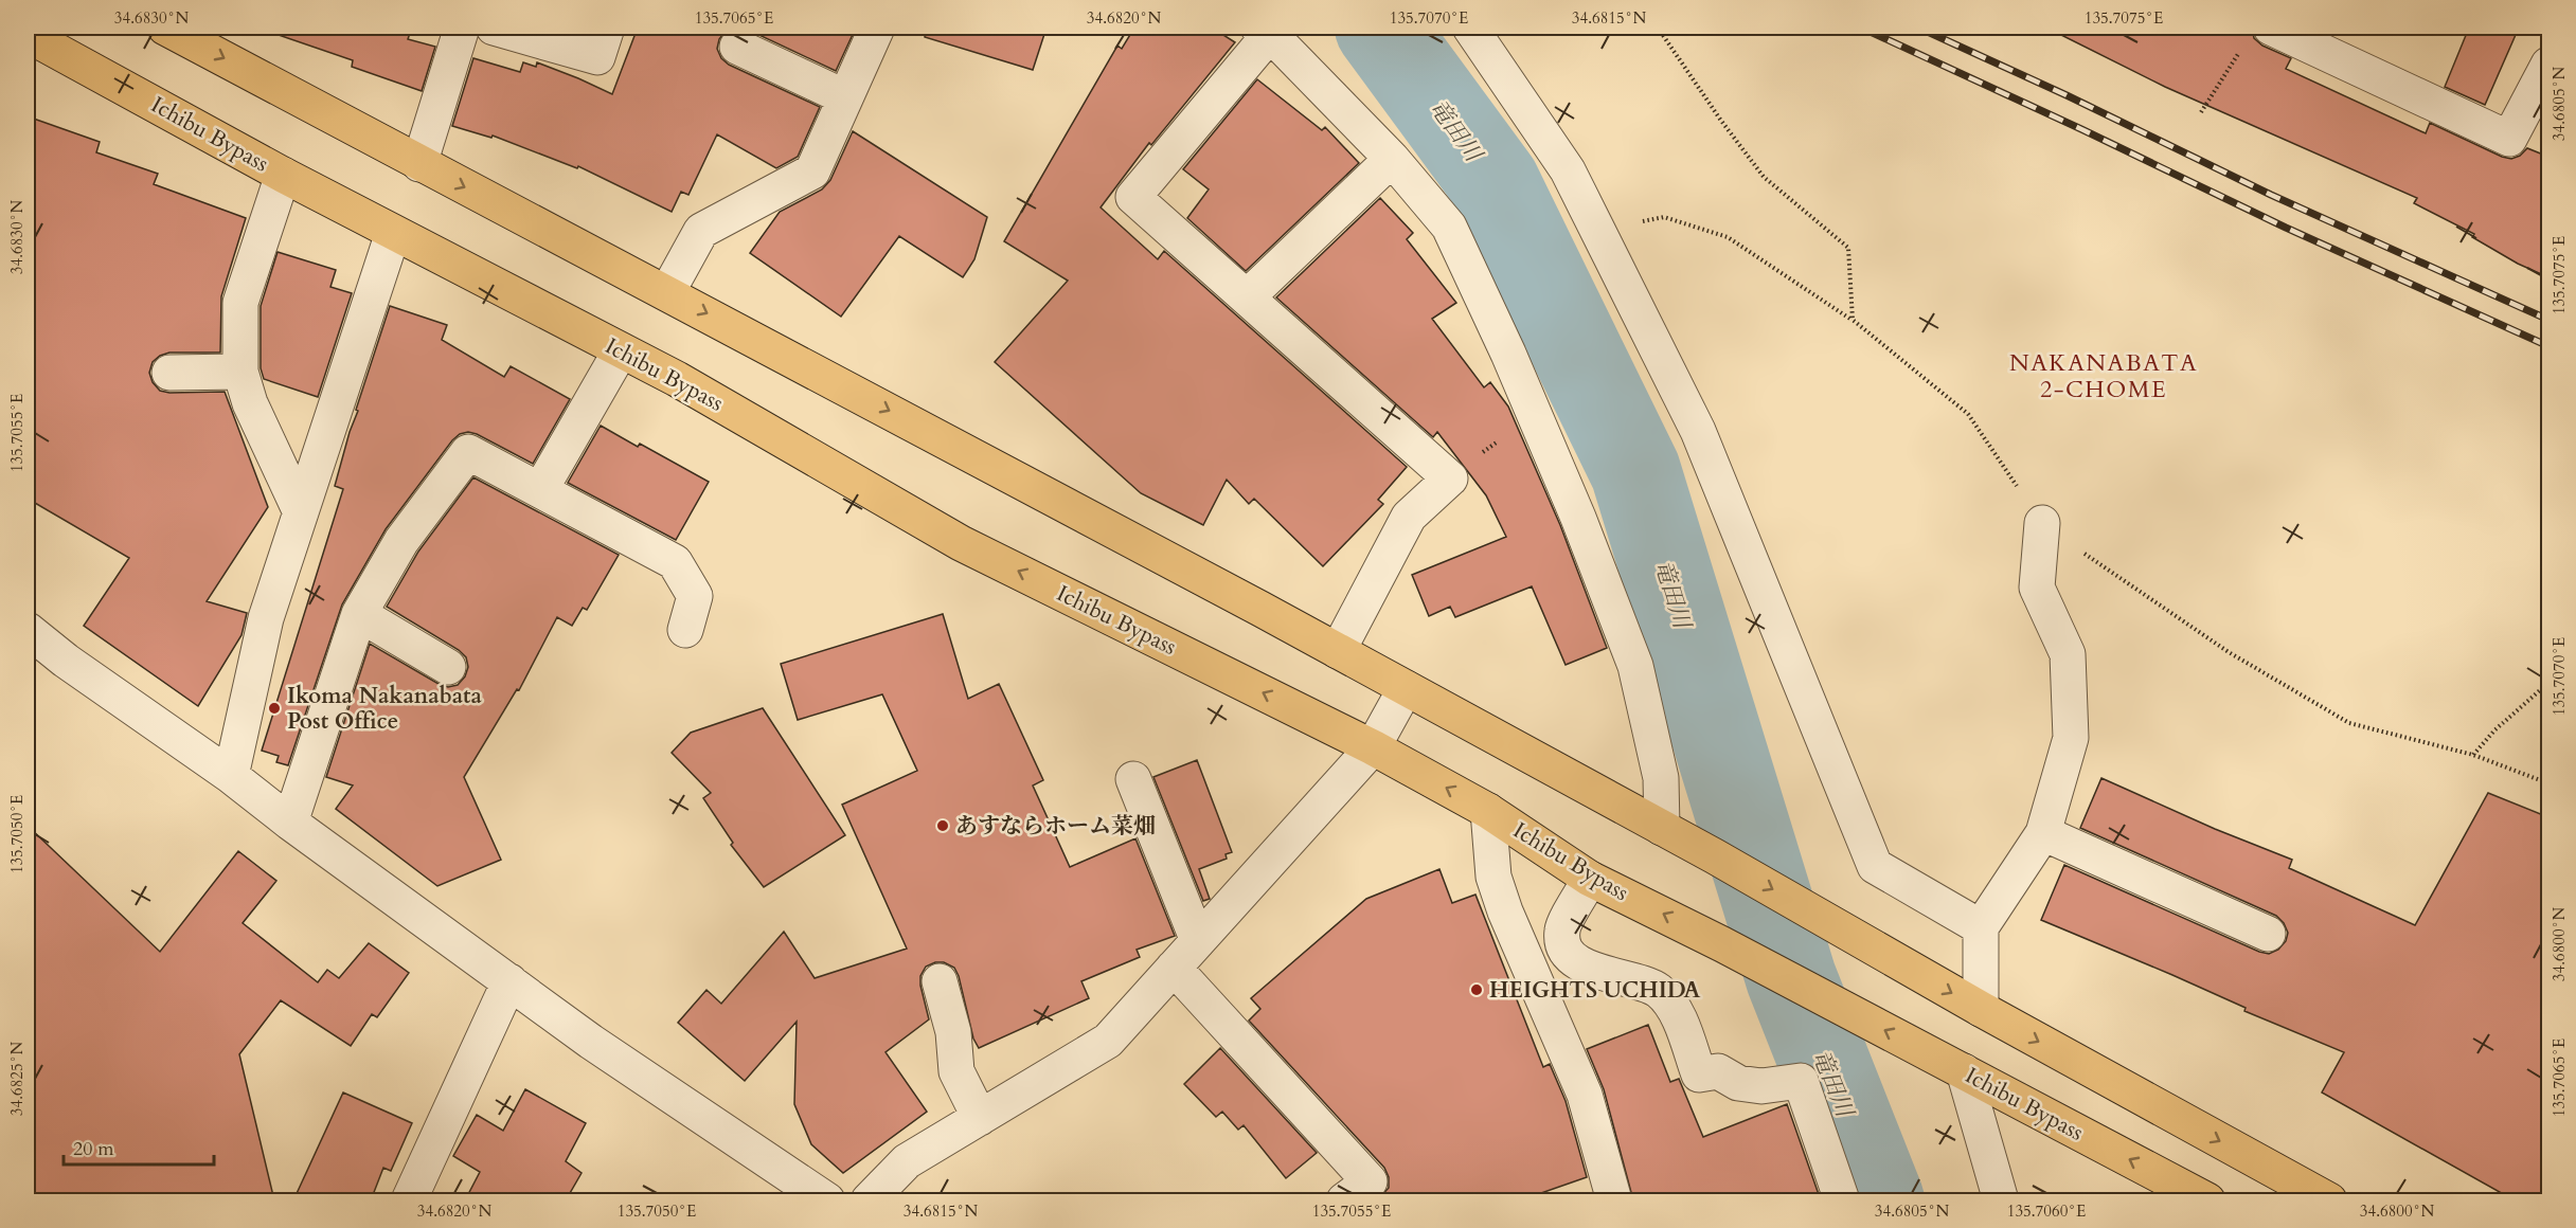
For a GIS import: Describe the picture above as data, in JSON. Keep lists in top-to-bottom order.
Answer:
{
  "streets": {
    "highway": ["Ichibu Bypass"]
  },
  "districts": ["NAKANABATA 2-CHOME"],
  "water": ["竜田川"],
  "places": ["Ikoma Nakanabata Post Office", "あすならホーム菜畑", "HEIGHTS UCHIDA"],
  "scale_bar": "20 m",
  "coordinates": [
    "34.6830°N",
    "135.7065°E",
    "34.6820°N",
    "135.7070°E",
    "34.6815°N",
    "135.7075°E",
    "34.6805°N",
    "135.7055°E",
    "135.7050°E",
    "34.6800°N",
    "34.6825°N",
    "135.7060°E"
  ]
}
